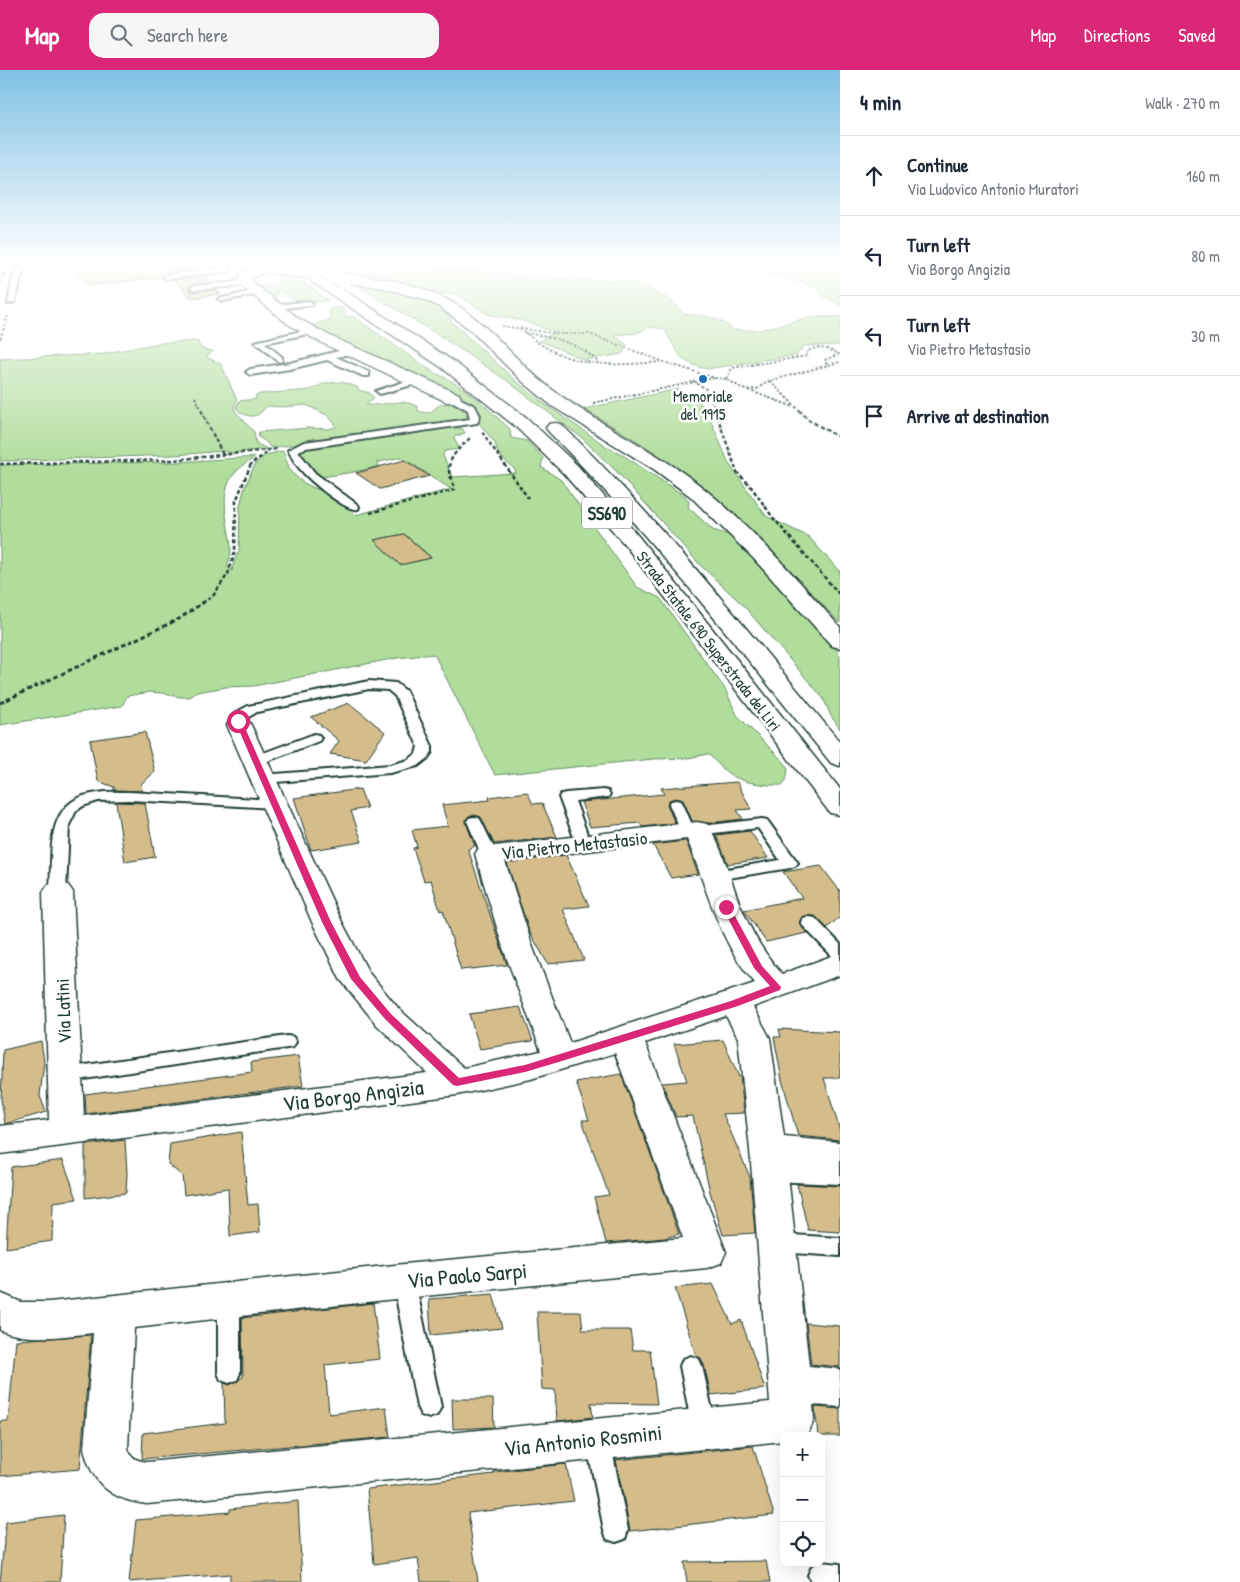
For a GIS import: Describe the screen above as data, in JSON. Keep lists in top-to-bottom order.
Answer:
{
  "streets": {
    "main road": [
      "SS690",
      "Strada Statale 690 Superstrada del Liri",
      "Via Pietro Metastasio",
      "Via Latini",
      "Via Borgo Angizia",
      "Via Paolo Sarpi",
      "Via Antonio Rosmini"
    ]
  },
  "crossings": [
    ["Via Pietro Metastasio", "Via Borgo Angizia"],
    ["Via Latini", "Via Borgo Angizia"],
    ["Via Borgo Angizia", "Via Paolo Sarpi"],
    ["Via Paolo Sarpi", "Via Antonio Rosmini"]
  ],
  "places": ["Memoriale del 1915"],
  "page": {
    "header": "Map",
    "search": "Search here",
    "nav": ["Map", "Directions", "Saved"],
    "heading": ["4 min", "Walk · 270 m"],
    "list": [
      ["Continue", "Via Ludovico Antonio Muratori", "160 m"],
      ["Turn left", "Via Borgo Angizia", "80 m"],
      ["Turn left", "Via Pietro Metastasio", "30 m"],
      "Arrive at destination"
    ],
    "map_buttons": ["+", "−"]
  }
}
